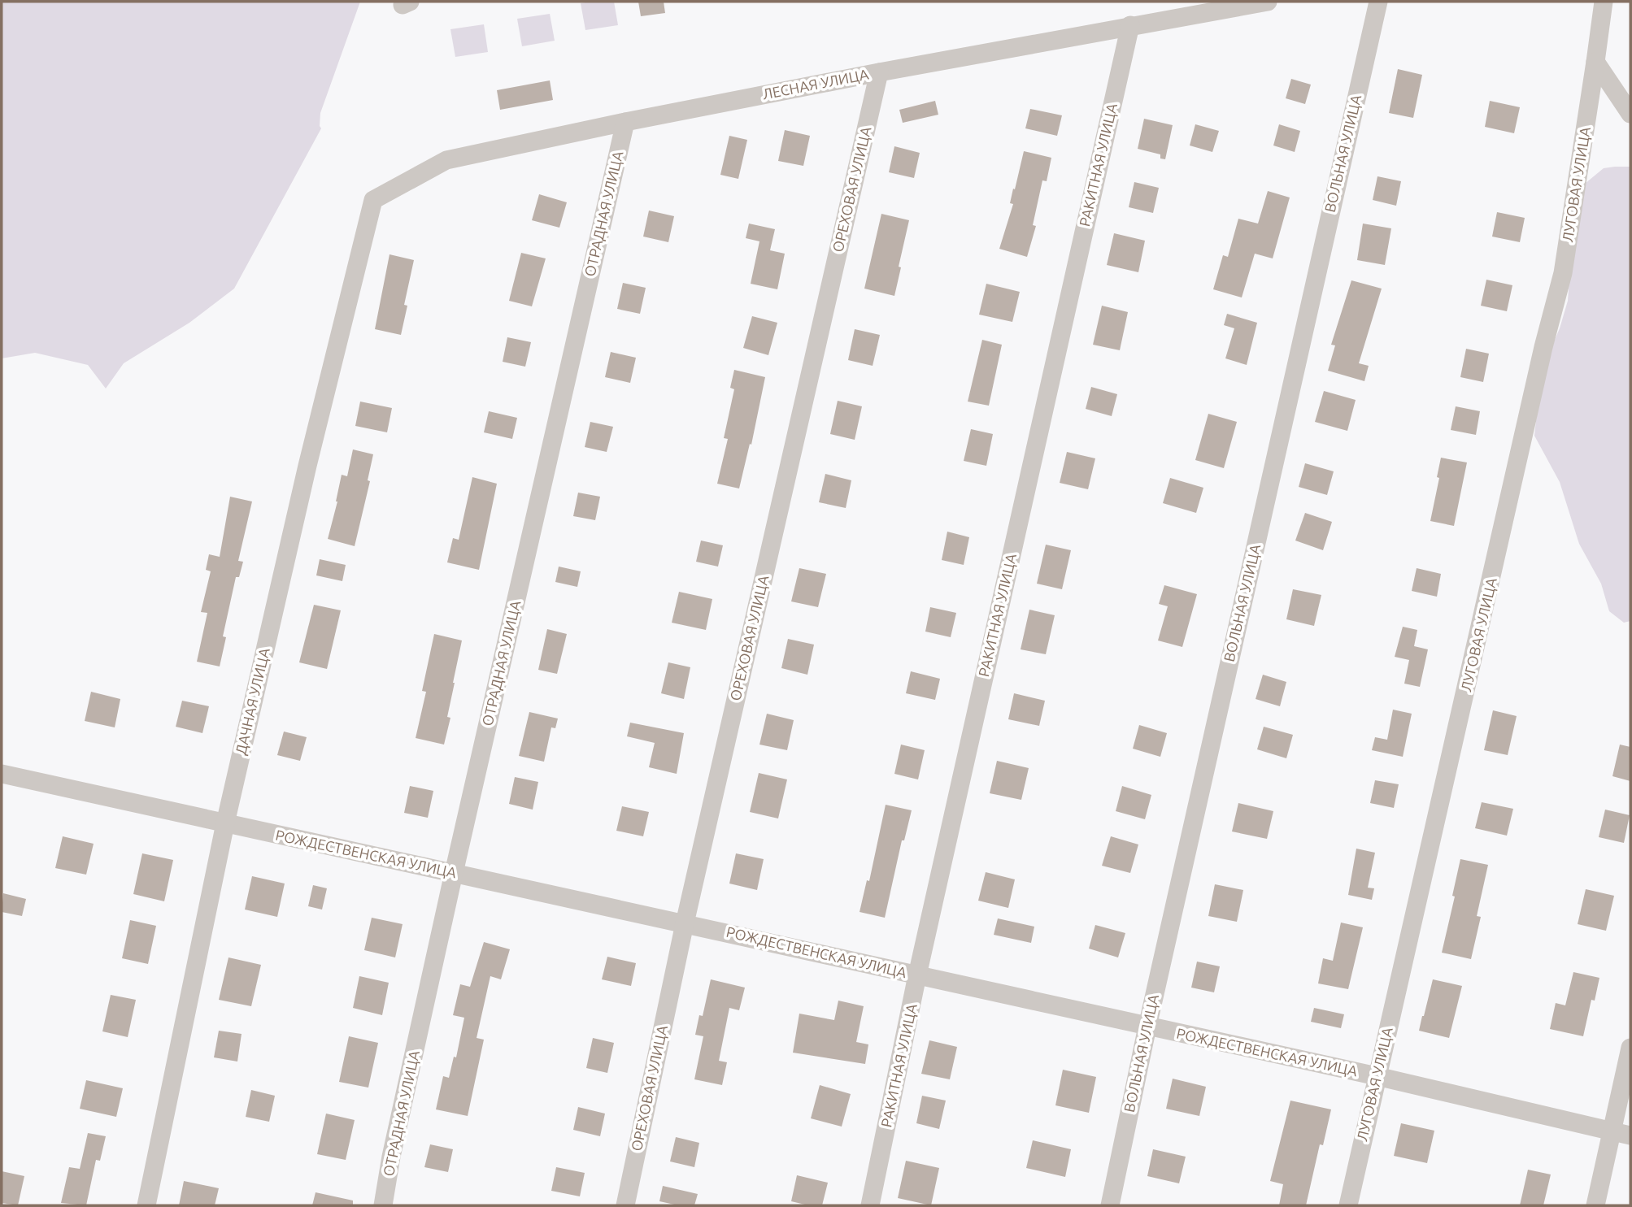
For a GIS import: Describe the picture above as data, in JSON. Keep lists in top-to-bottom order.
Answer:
{
  "streets": {
    "street": [
      "ЛЕСНАЯ УЛИЦА",
      "ВОЛЬНАЯ УЛИЦА",
      "РАКИТНАЯ УЛИЦА",
      "ЛУГОВАЯ УЛИЦА",
      "ОРЕХОВАЯ УЛИЦА",
      "ОТРАДНАЯ УЛИЦА",
      "ДАЧНАЯ УЛИЦА",
      "РОЖДЕСТВЕНСКАЯ УЛИЦА"
    ]
  },
  "crossings": [
    ["ЛЕСНАЯ УЛИЦА", "РАКИТНАЯ УЛИЦА"],
    ["ЛЕСНАЯ УЛИЦА", "ОРЕХОВАЯ УЛИЦА"],
    ["ЛЕСНАЯ УЛИЦА", "ОТРАДНАЯ УЛИЦА"],
    ["ЛЕСНАЯ УЛИЦА", "ДАЧНАЯ УЛИЦА"],
    ["ВОЛЬНАЯ УЛИЦА", "РОЖДЕСТВЕНСКАЯ УЛИЦА"],
    ["РАКИТНАЯ УЛИЦА", "РОЖДЕСТВЕНСКАЯ УЛИЦА"],
    ["ЛУГОВАЯ УЛИЦА", "РОЖДЕСТВЕНСКАЯ УЛИЦА"],
    ["ОРЕХОВАЯ УЛИЦА", "РОЖДЕСТВЕНСКАЯ УЛИЦА"],
    ["ОТРАДНАЯ УЛИЦА", "РОЖДЕСТВЕНСКАЯ УЛИЦА"],
    ["ДАЧНАЯ УЛИЦА", "РОЖДЕСТВЕНСКАЯ УЛИЦА"]
  ]
}
